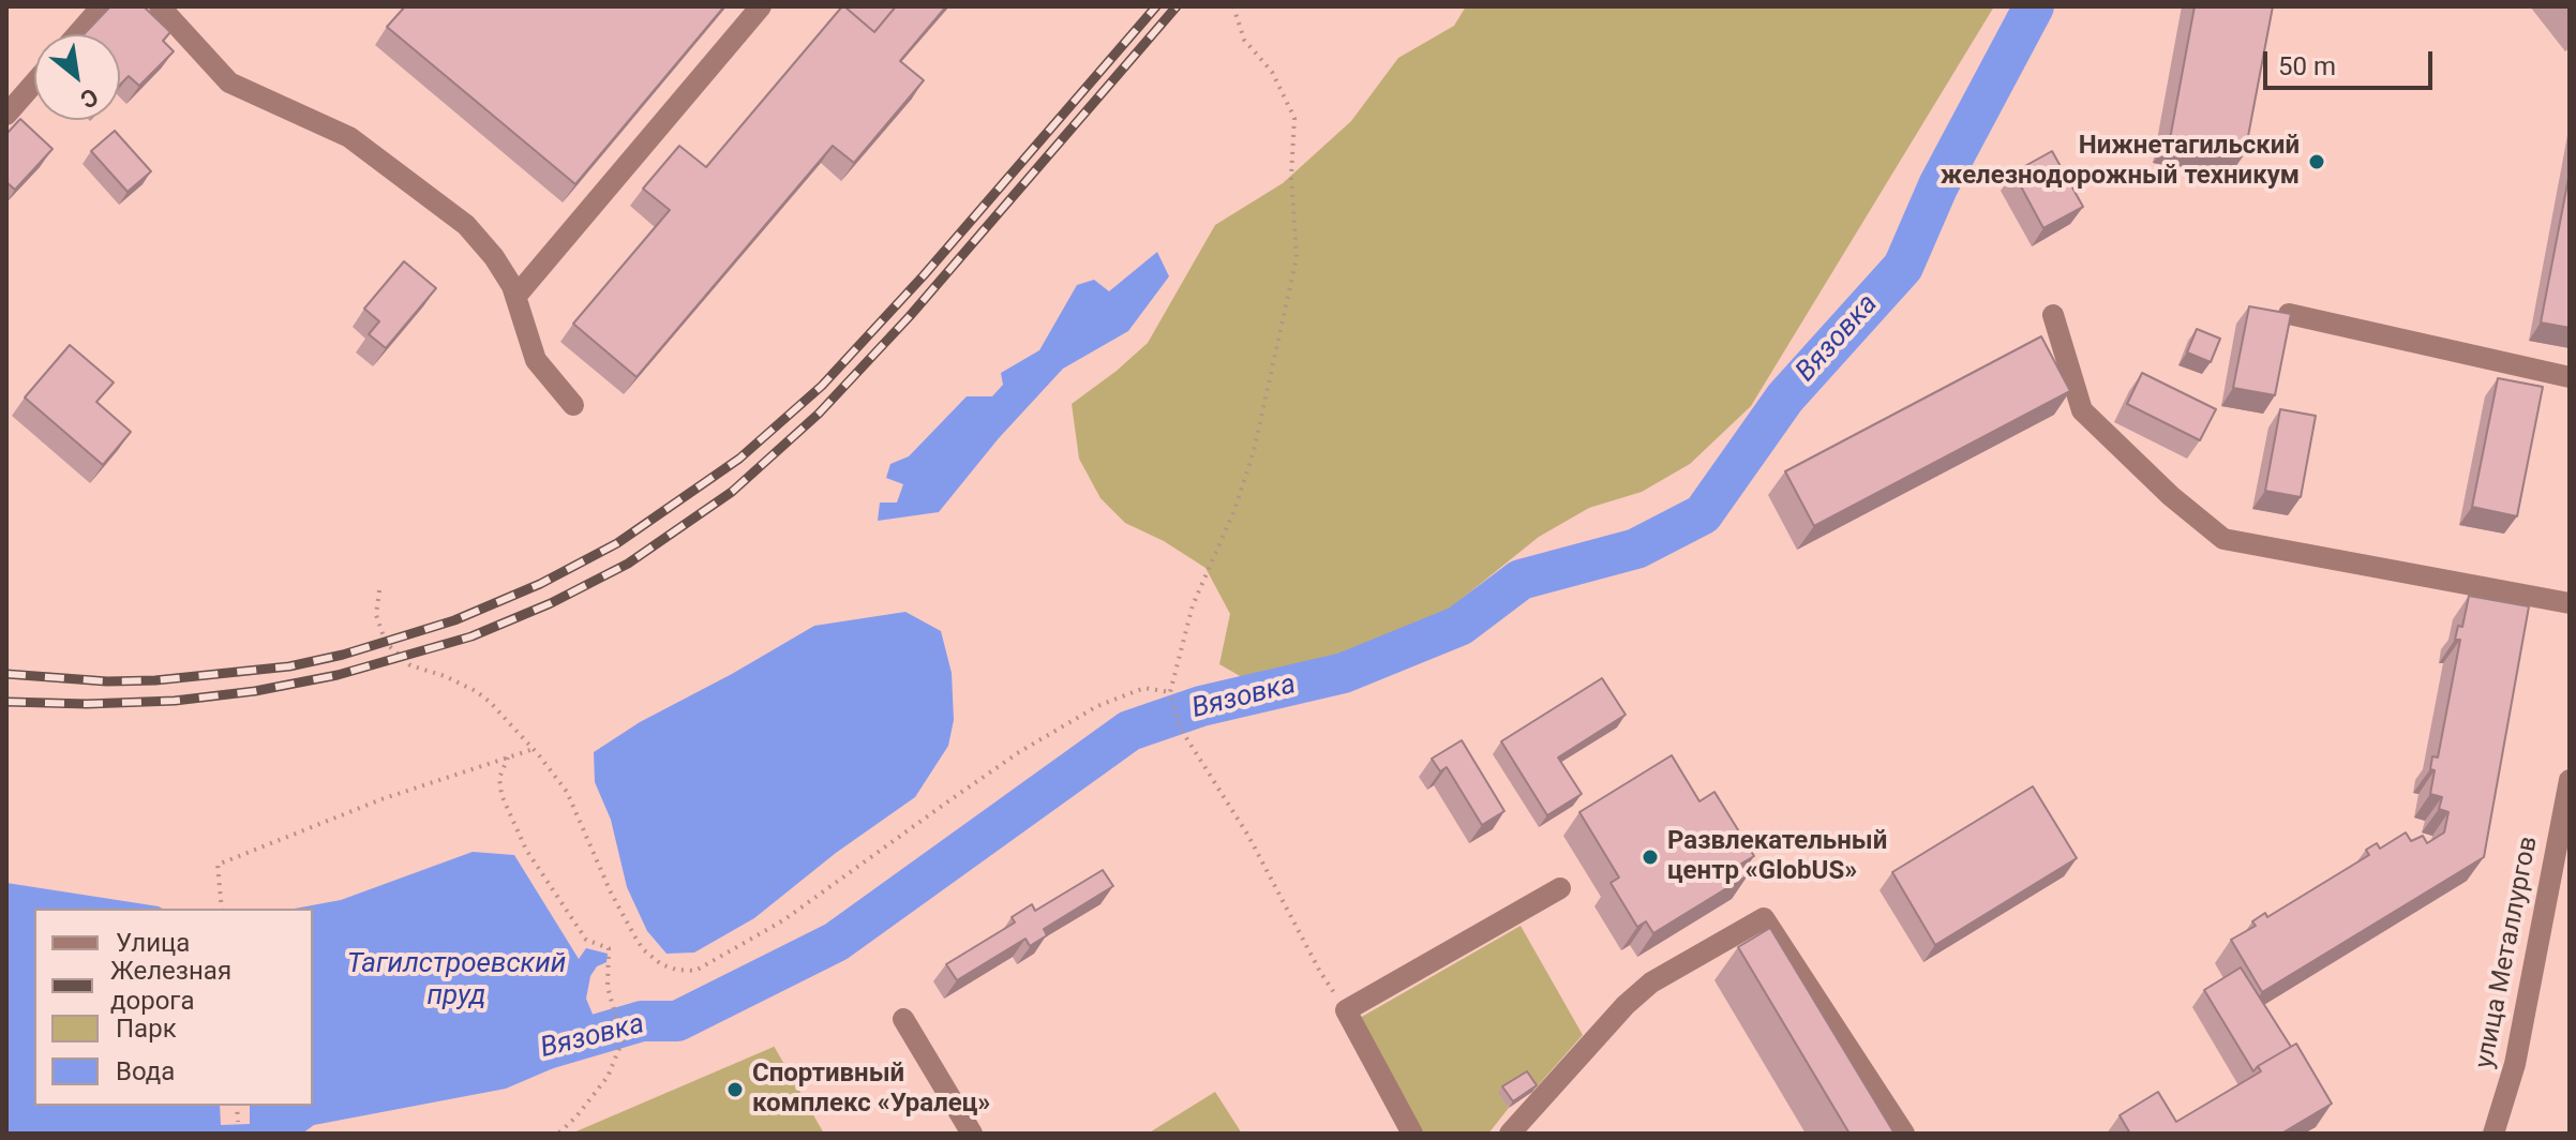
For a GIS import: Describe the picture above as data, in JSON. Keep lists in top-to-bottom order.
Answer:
{
  "streets": {
    "street": ["улица Металлургов"]
  },
  "water": ["Вязовка", "Тагилстроевский пруд"],
  "places": ["Нижнетагильский железнодорожный техникум", "Развлекательный центр «GlobUS»", "Спортивный комплекс «Уралец»"],
  "legend": [
    "Улица",
    "Железная дорога",
    "Парк",
    "Вода"
  ],
  "scale_bar": "50 m",
  "north": "bottom right"
}
